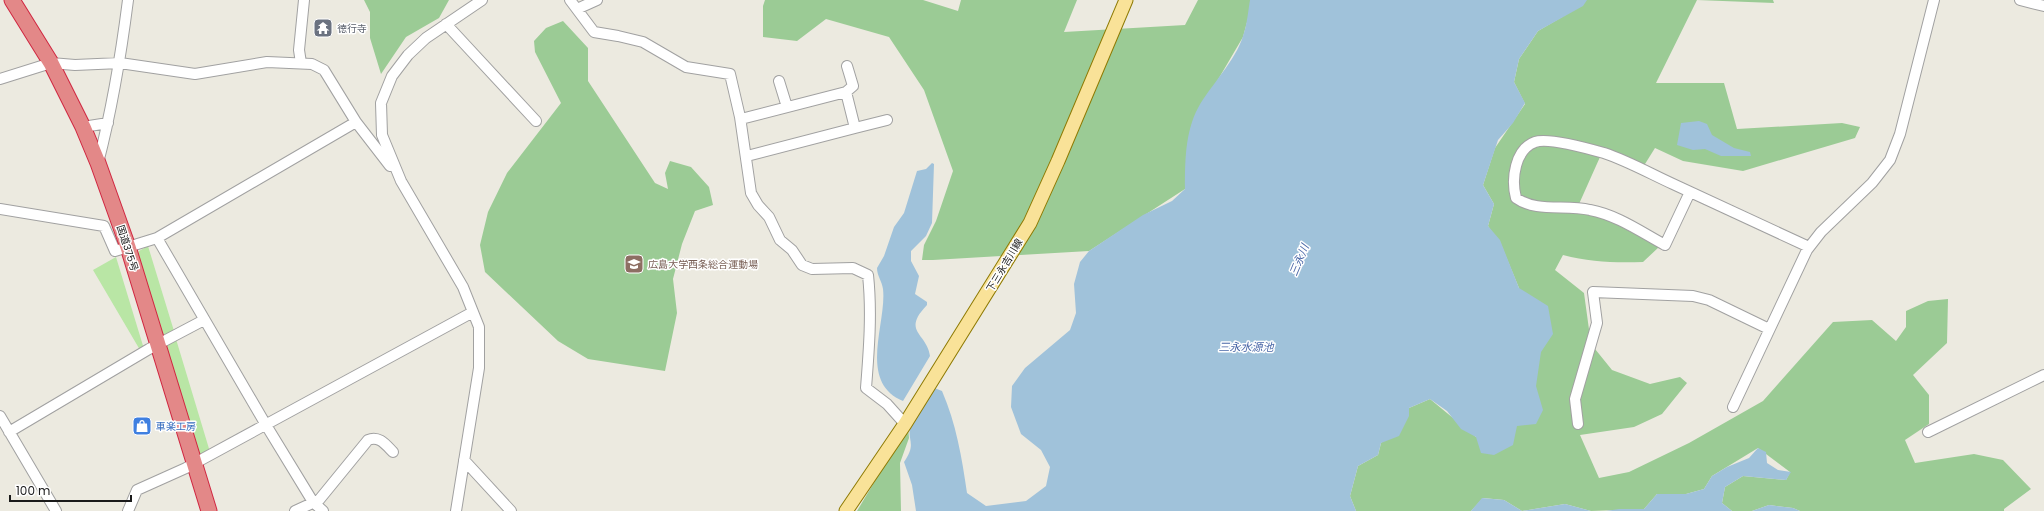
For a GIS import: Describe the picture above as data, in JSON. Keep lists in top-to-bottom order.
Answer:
{
  "streets": {
    "highway": ["国道375号"],
    "main road": ["下三永吉川線"]
  },
  "water": ["三永川", "三永水源池"],
  "places": {
    "temple": ["徳行寺"],
    "school or university": ["広島大学西条総合運動場"],
    "shop": ["車楽工房"]
  },
  "scale_bar": "100 m"
}
